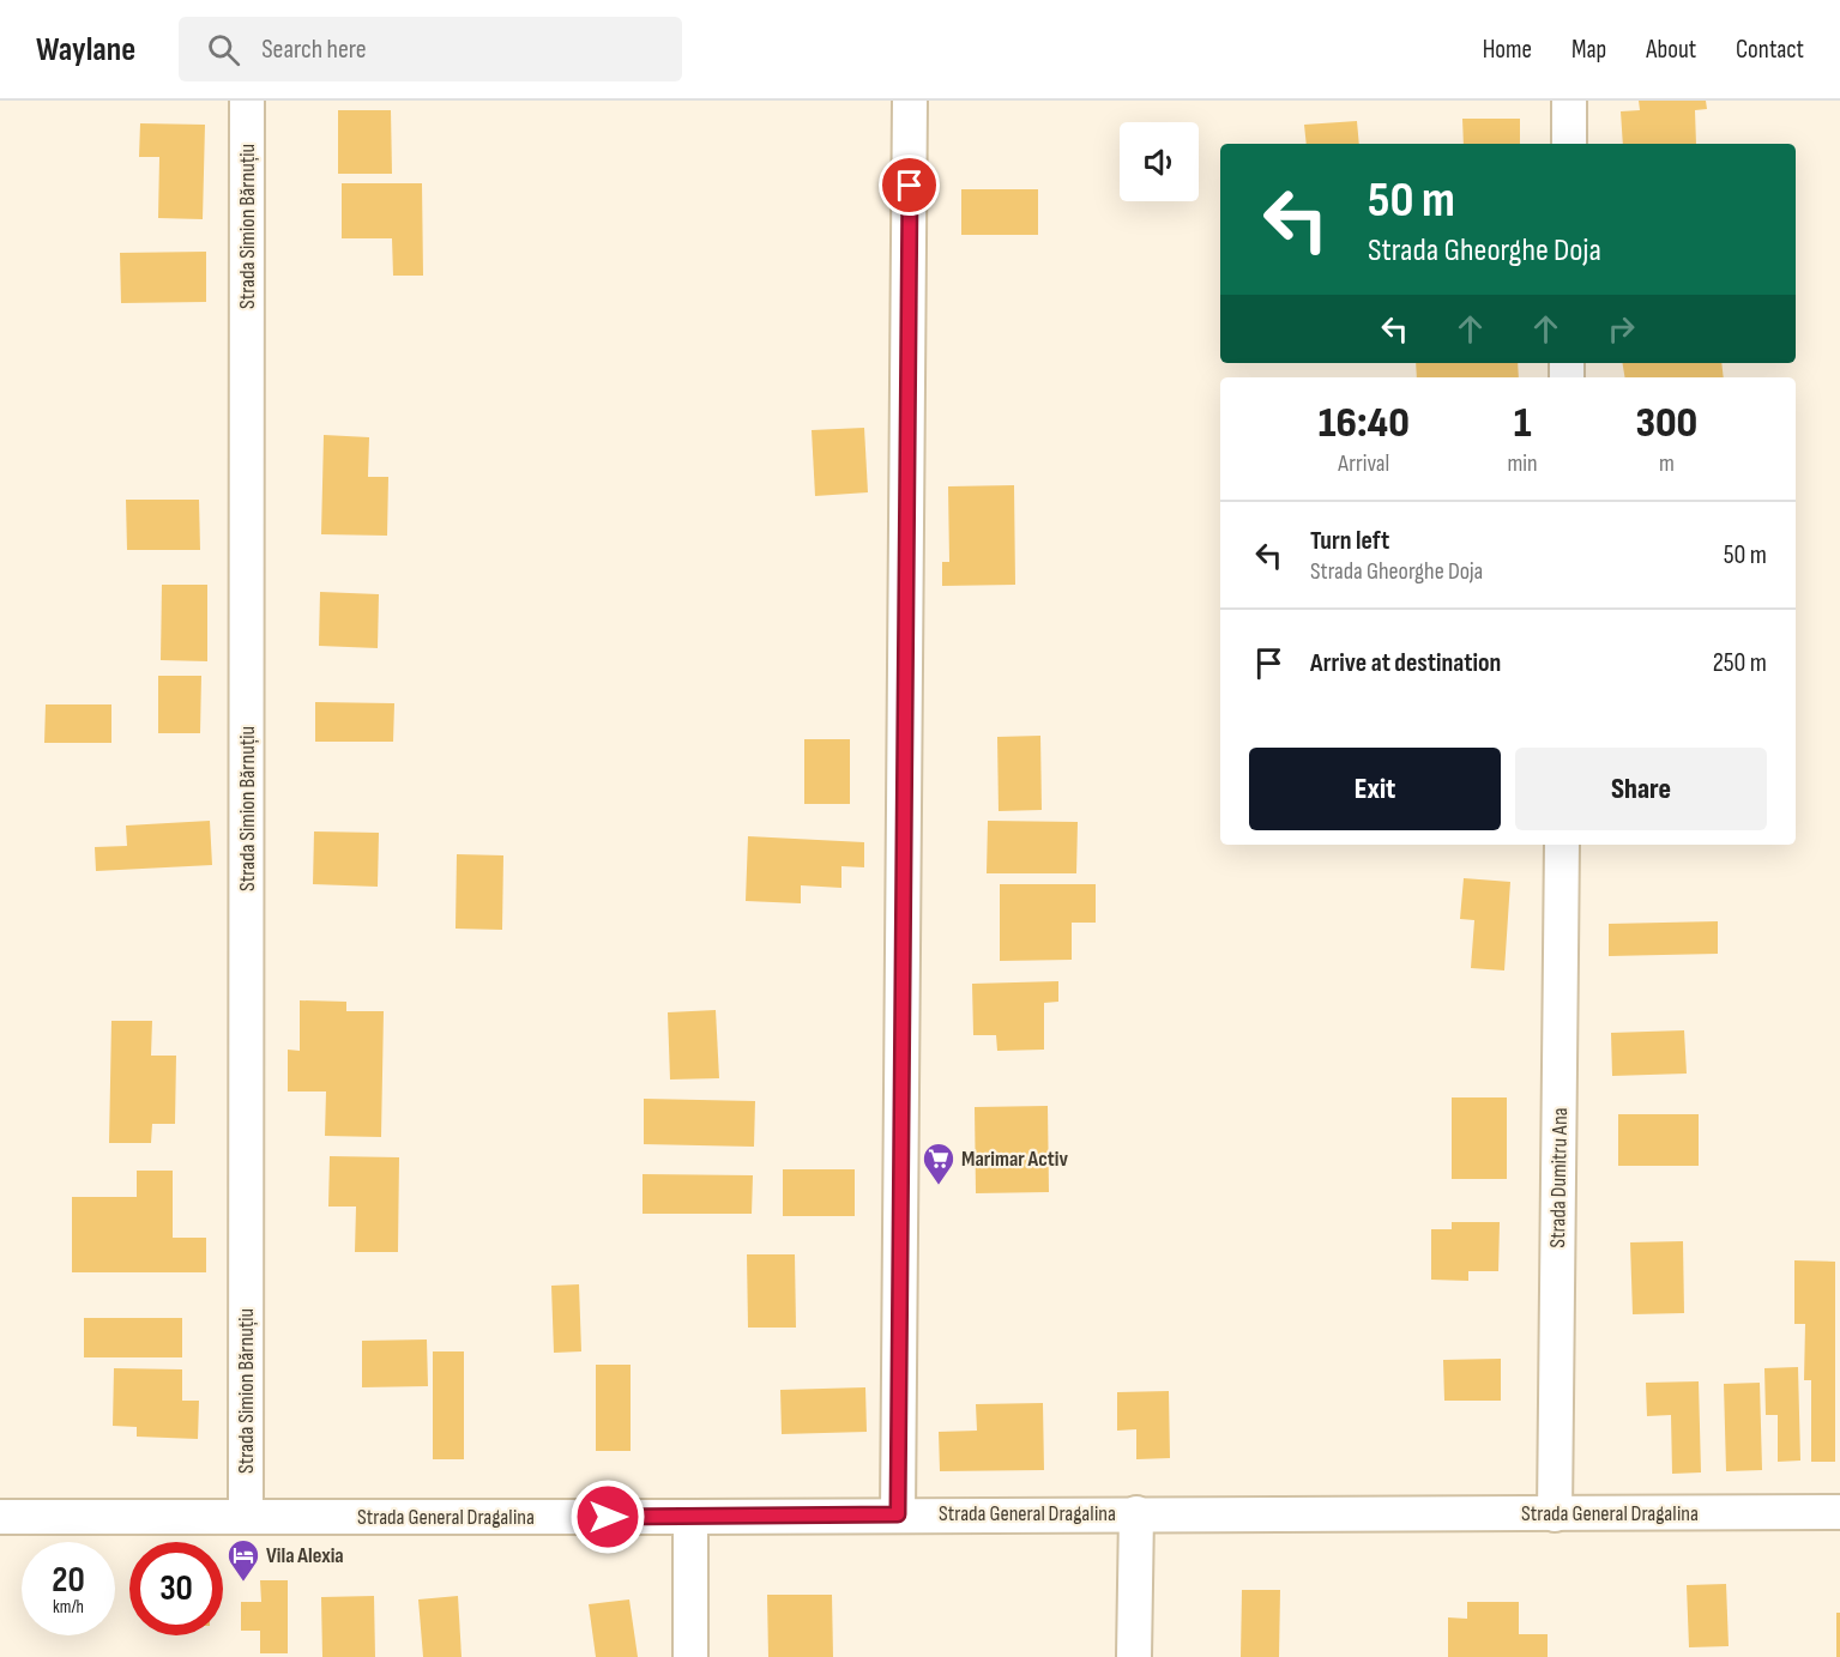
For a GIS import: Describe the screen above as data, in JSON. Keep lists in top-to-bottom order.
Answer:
{
  "streets": {
    "street": ["Strada Simion Bărnuțiu", "Strada Dumitru Ana", "Strada General Dragalina"]
  },
  "crossings": [
    ["Strada Simion Bărnuțiu", "Strada General Dragalina"],
    ["Strada Dumitru Ana", "Strada General Dragalina"]
  ],
  "places": {
    "supermarket": ["Marimar Activ"],
    "hotel": ["Vila Alexia"]
  },
  "page": {
    "header": "Waylane",
    "search": "Search here",
    "nav": [
      "Home",
      "Map",
      "About",
      "Contact"
    ],
    "turn": ["50 m", "Strada Gheorghe Doja"],
    "eta": [
      "16:40",
      "Arrival",
      "1",
      "min",
      "300",
      "m"
    ],
    "list": [
      {
        "name": "Turn left",
        "note": "Strada Gheorghe Doja",
        "value": "50 m"
      },
      {
        "name": "Arrive at destination",
        "value": "250 m"
      }
    ],
    "buttons": ["Exit", "Share"],
    "speed": "20 km/h",
    "limit": "30"
  }
}
